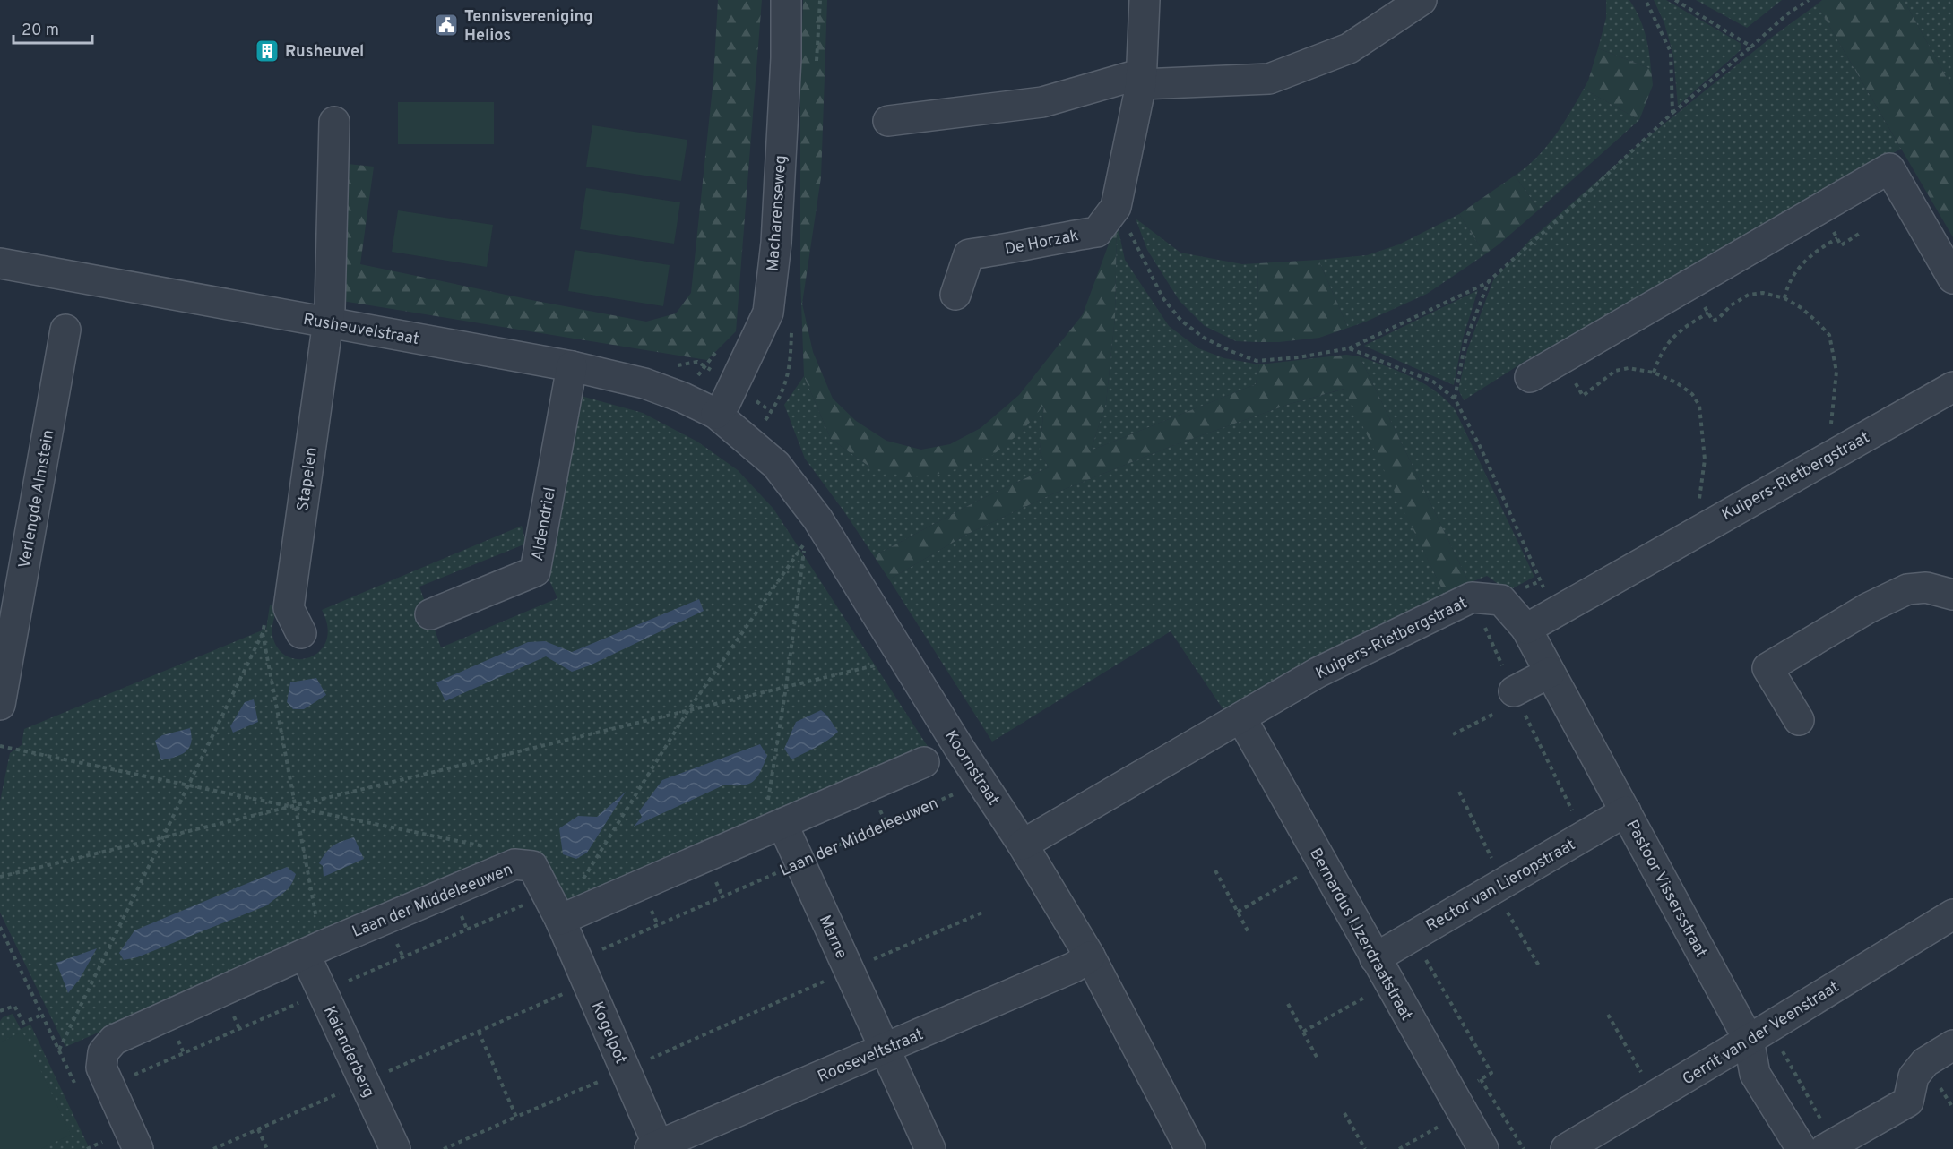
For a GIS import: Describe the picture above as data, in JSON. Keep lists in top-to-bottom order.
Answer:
{
  "streets": {
    "street": [
      "Macharenseweg",
      "De Horzak",
      "Rusheuvelstraat",
      "Kuipers-Rietbergstraat",
      "Stapelen",
      "Verlengde Almstein",
      "Aldendriel",
      "Koornstraat",
      "Laan der Middeleeuwen",
      "Rector van Lieropstraat",
      "Pastoor Vissersstraat",
      "Bernardus IJzerdraatstraat",
      "Marne",
      "Kogelpot",
      "Gerrit van der Veenstraat",
      "Kalenderberg",
      "Rooseveltstraat"
    ]
  },
  "crossings": [
    ["Macharenseweg", "Rusheuvelstraat"],
    ["Macharenseweg", "Koornstraat"],
    ["Rusheuvelstraat", "Stapelen"],
    ["Rusheuvelstraat", "Aldendriel"],
    ["Rusheuvelstraat", "Koornstraat"],
    ["Kuipers-Rietbergstraat", "Koornstraat"],
    ["Kuipers-Rietbergstraat", "Pastoor Vissersstraat"],
    ["Kuipers-Rietbergstraat", "Bernardus IJzerdraatstraat"],
    ["Koornstraat", "Rooseveltstraat"],
    ["Laan der Middeleeuwen", "Marne"],
    ["Laan der Middeleeuwen", "Kogelpot"],
    ["Laan der Middeleeuwen", "Kalenderberg"],
    ["Rector van Lieropstraat", "Pastoor Vissersstraat"],
    ["Rector van Lieropstraat", "Bernardus IJzerdraatstraat"],
    ["Pastoor Vissersstraat", "Gerrit van der Veenstraat"],
    ["Marne", "Rooseveltstraat"],
    ["Kogelpot", "Rooseveltstraat"]
  ],
  "places": {
    "public building": ["Tennisvereniging Helios"],
    "building": ["Rusheuvel"]
  },
  "scale_bar": "20 m"
}
